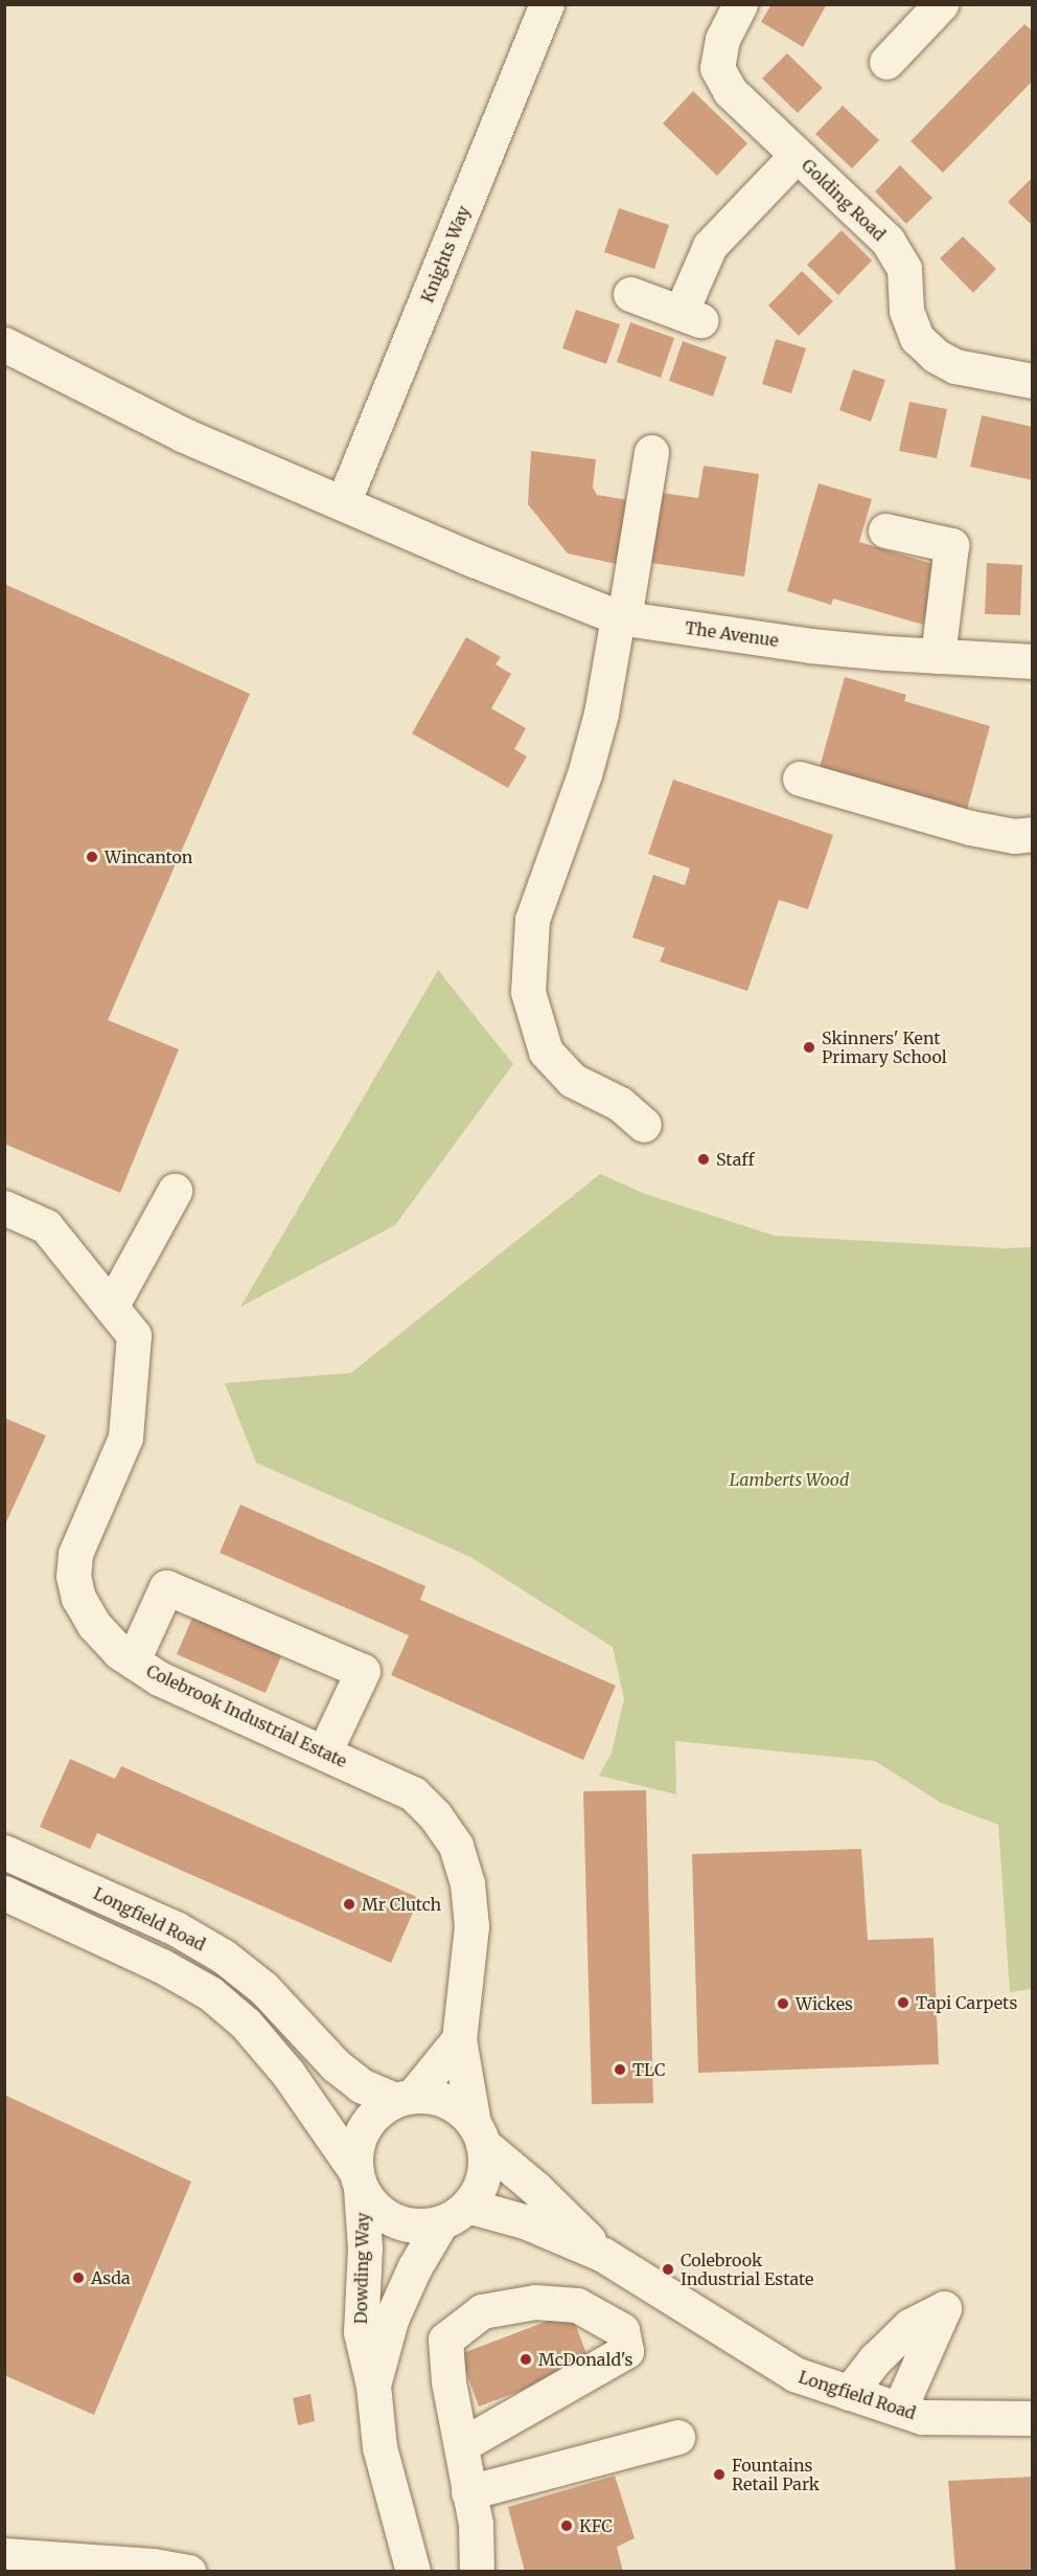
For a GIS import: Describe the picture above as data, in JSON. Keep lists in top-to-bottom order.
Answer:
{
  "streets": {
    "street": [
      "Golding Road",
      "Knights Way",
      "The Avenue",
      "Colebrook Industrial Estate",
      "Longfield Road",
      "Dowding Way"
    ]
  },
  "crossings": [
    ["Knights Way", "The Avenue"],
    ["Colebrook Industrial Estate", "Longfield Road"],
    ["Colebrook Industrial Estate", "Dowding Way"],
    ["Longfield Road", "Dowding Way"]
  ],
  "parks": ["Lamberts Wood"],
  "places": [
    "Wincanton",
    "Skinners' Kent Primary School",
    "Staff",
    "Mr Clutch",
    "Tapi Carpets",
    "Wickes",
    "TLC",
    "Colebrook Industrial Estate",
    "Asda",
    "McDonald's",
    "Fountains Retail Park",
    "KFC"
  ]
}
